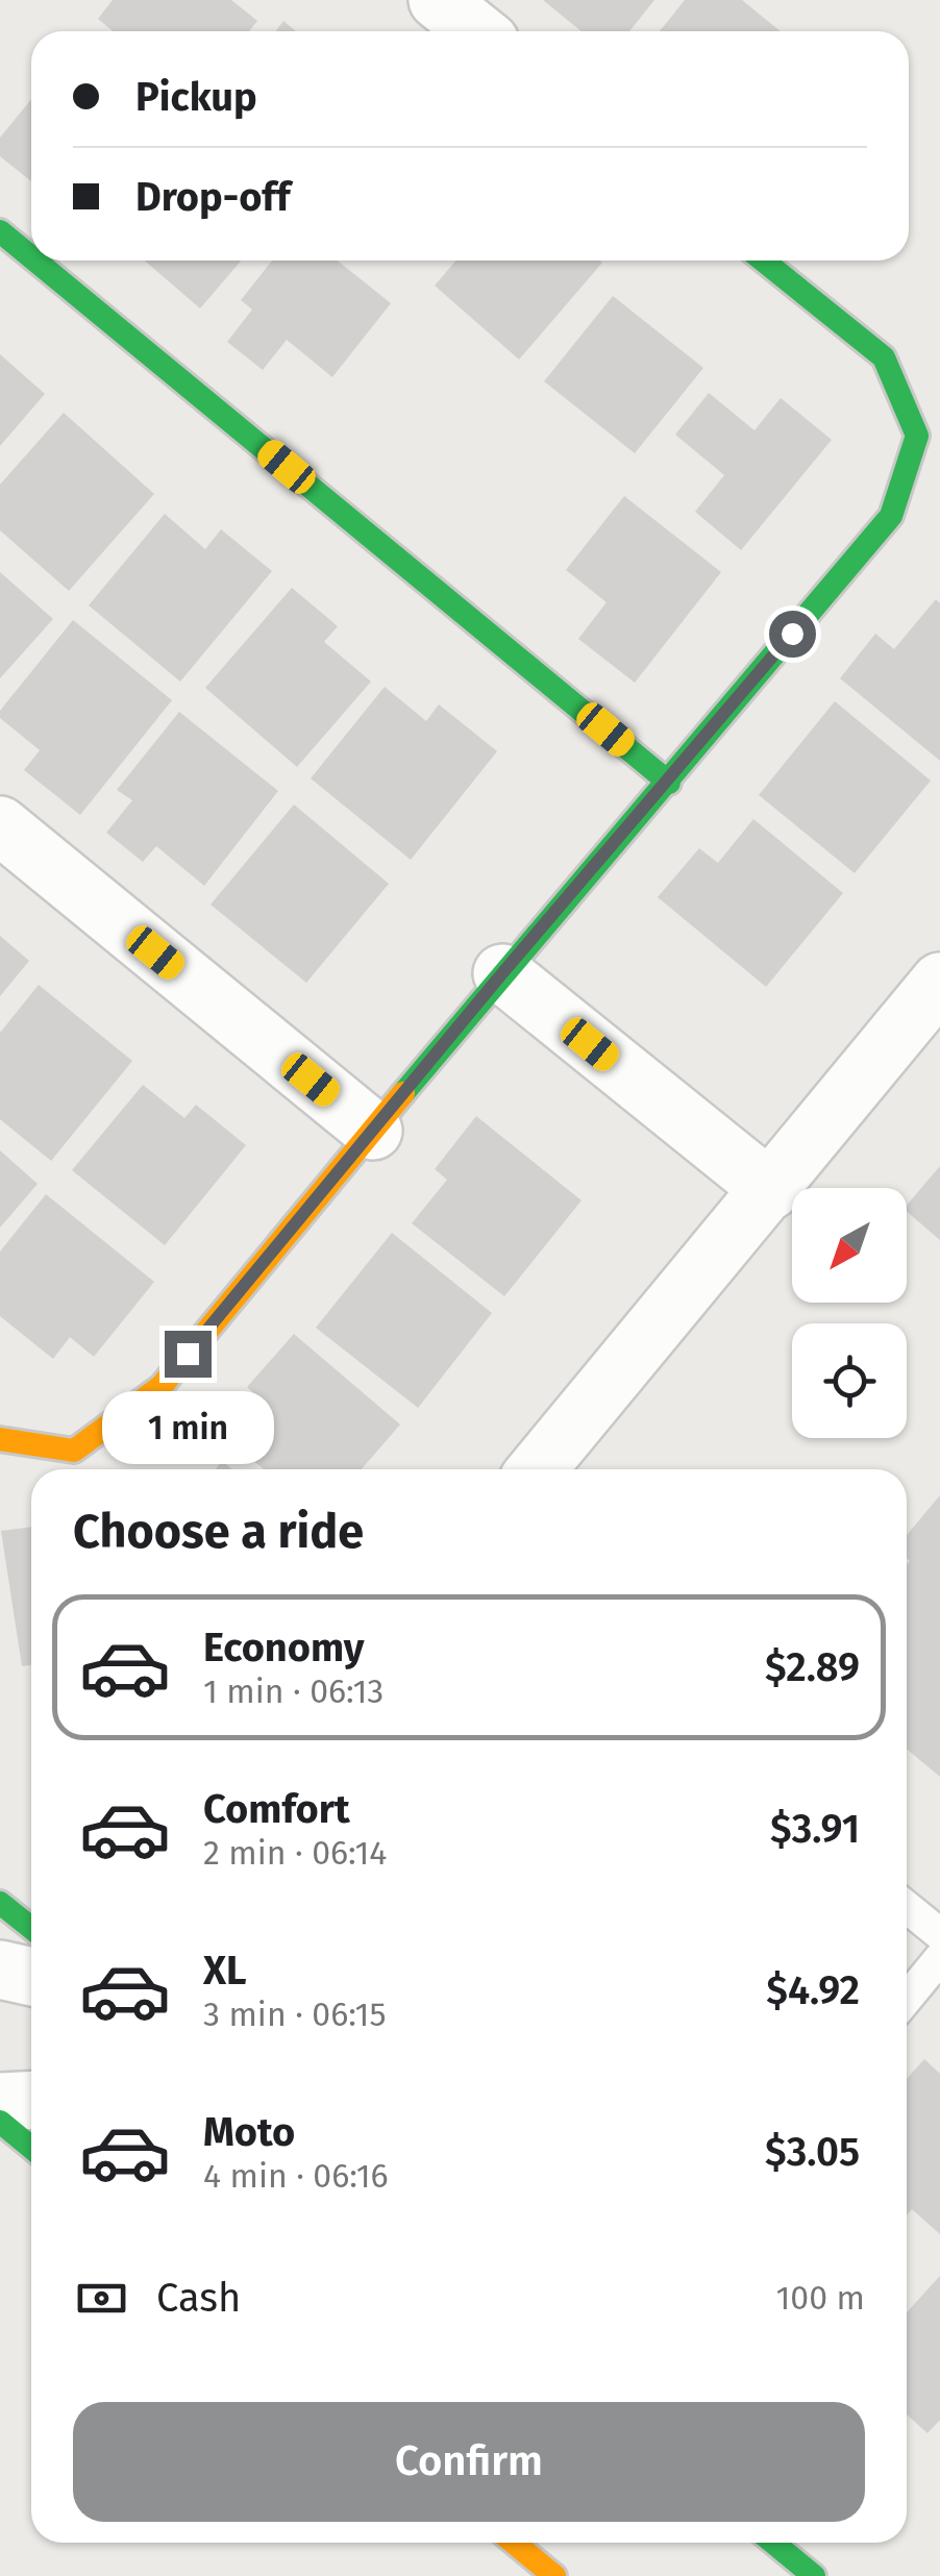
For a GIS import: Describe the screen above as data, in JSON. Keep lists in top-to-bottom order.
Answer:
{
  "north": "bottom left",
  "page": {
    "banner": ["Pickup", "Drop-off"],
    "bubble": "1 min",
    "heading": "Choose a ride",
    "list": [
      {
        "name": "Economy",
        "note": "1 min · 06:13",
        "value": "$2.89"
      },
      {
        "name": "Comfort",
        "note": "2 min · 06:14",
        "value": "$3.91"
      },
      {
        "name": "XL",
        "note": "3 min · 06:15",
        "value": "$4.92"
      },
      {
        "name": "Moto",
        "note": "4 min · 06:16",
        "value": "$3.05"
      }
    ],
    "pay": ["Cash", "100 m"],
    "buttons": "Confirm"
  }
}
